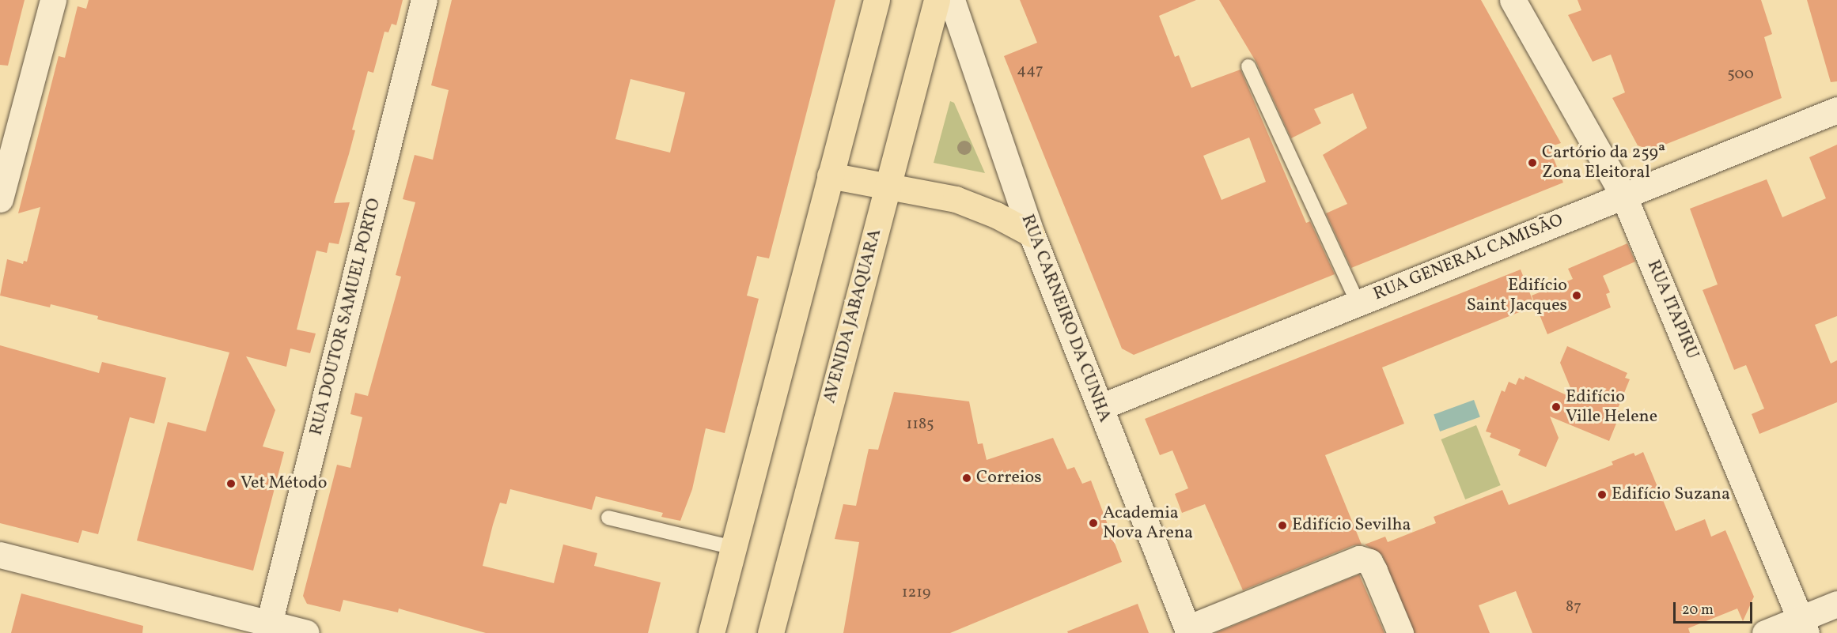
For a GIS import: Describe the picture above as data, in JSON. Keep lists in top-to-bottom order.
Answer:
{
  "streets": {
    "main road": ["AVENIDA JABAQUARA"],
    "street": [
      "RUA GENERAL CAMISÃO",
      "RUA ITAPIRU",
      "RUA DOUTOR SAMUEL PORTO",
      "RUA CARNEIRO DA CUNHA"
    ]
  },
  "crossings": [
    ["RUA GENERAL CAMISÃO", "RUA ITAPIRU"],
    ["RUA GENERAL CAMISÃO", "RUA CARNEIRO DA CUNHA"]
  ],
  "places": [
    "Cartório da 259ª Zona Eleitoral",
    "Edifício Saint Jacques",
    "Edifício Ville Helene",
    "Correios",
    "Vet Método",
    "Edifício Suzana",
    "Academia Nova Arena",
    "Edifício Sevilha"
  ],
  "house_numbers": [
    "447",
    "500",
    "1185",
    "1219",
    "87"
  ],
  "scale_bar": "20 m"
}
